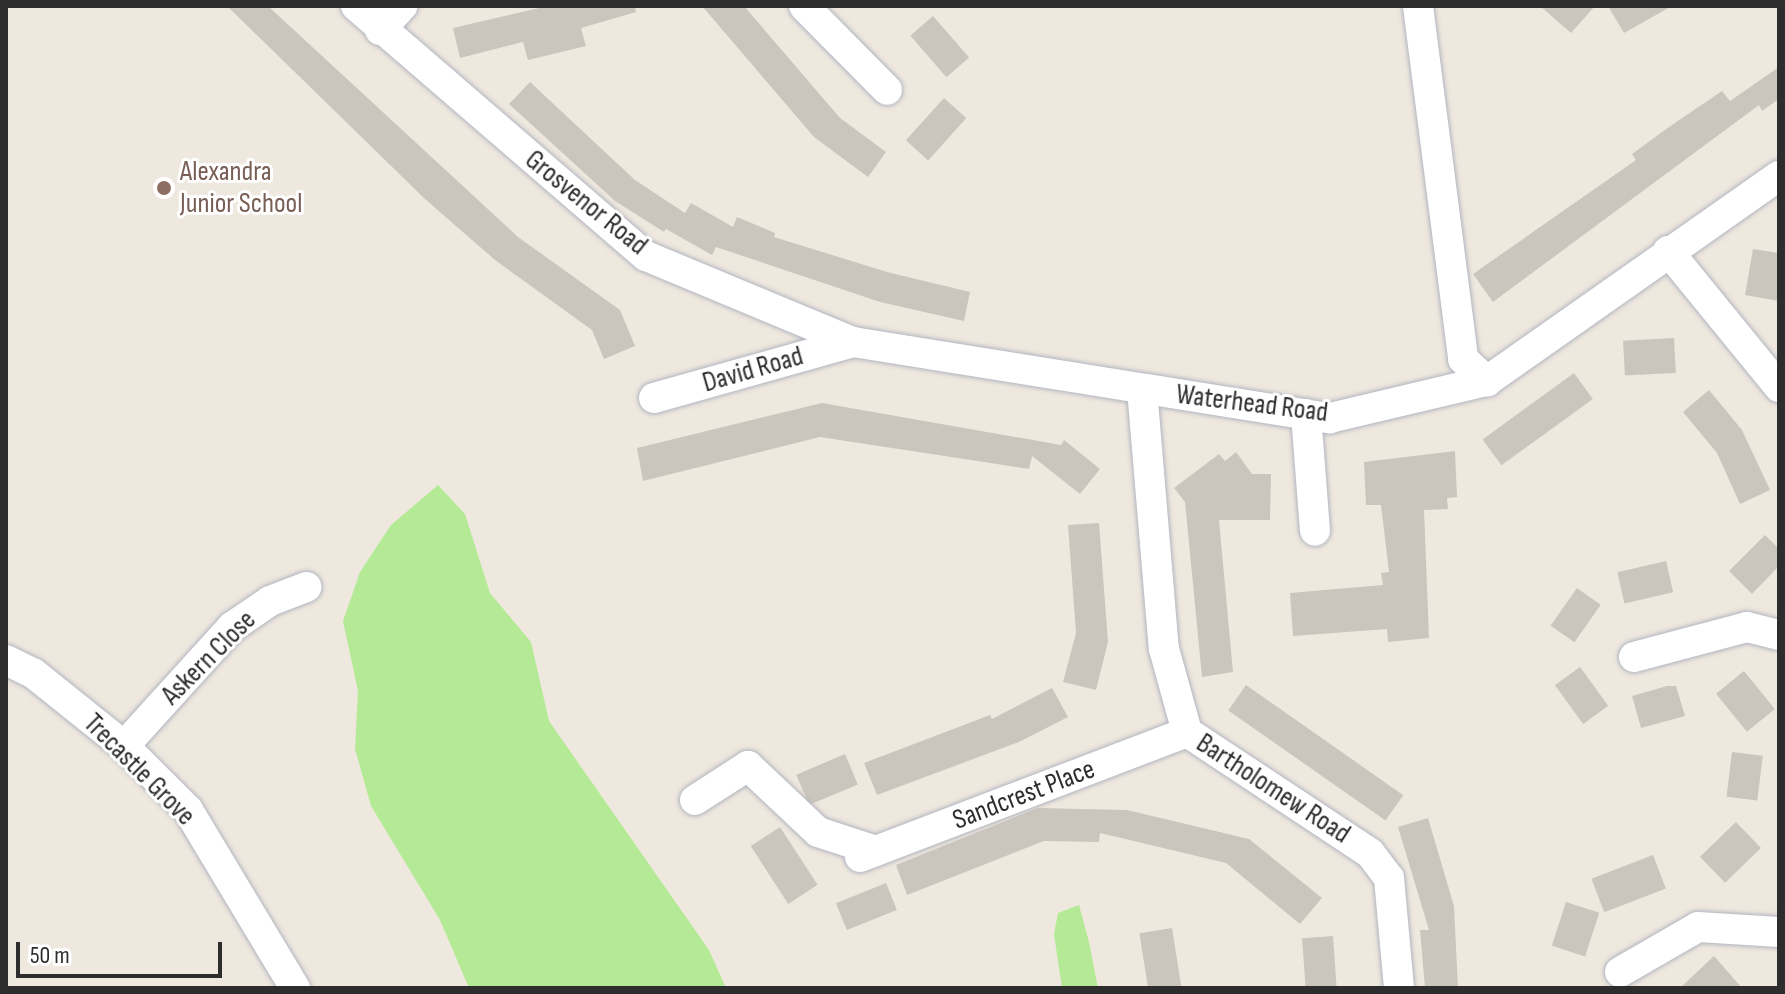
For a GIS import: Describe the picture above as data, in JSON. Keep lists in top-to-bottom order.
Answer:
{
  "streets": {
    "street": [
      "Grosvenor Road",
      "David Road",
      "Waterhead Road",
      "Askern Close",
      "Trecastle Grove",
      "Bartholomew Road",
      "Sandcrest Place"
    ]
  },
  "crossings": [
    ["Grosvenor Road", "David Road"],
    ["Grosvenor Road", "Waterhead Road"],
    ["David Road", "Waterhead Road"],
    ["Waterhead Road", "Bartholomew Road"],
    ["Askern Close", "Trecastle Grove"],
    ["Bartholomew Road", "Sandcrest Place"]
  ],
  "places": ["Alexandra Junior School"],
  "scale_bar": "50 m"
}
